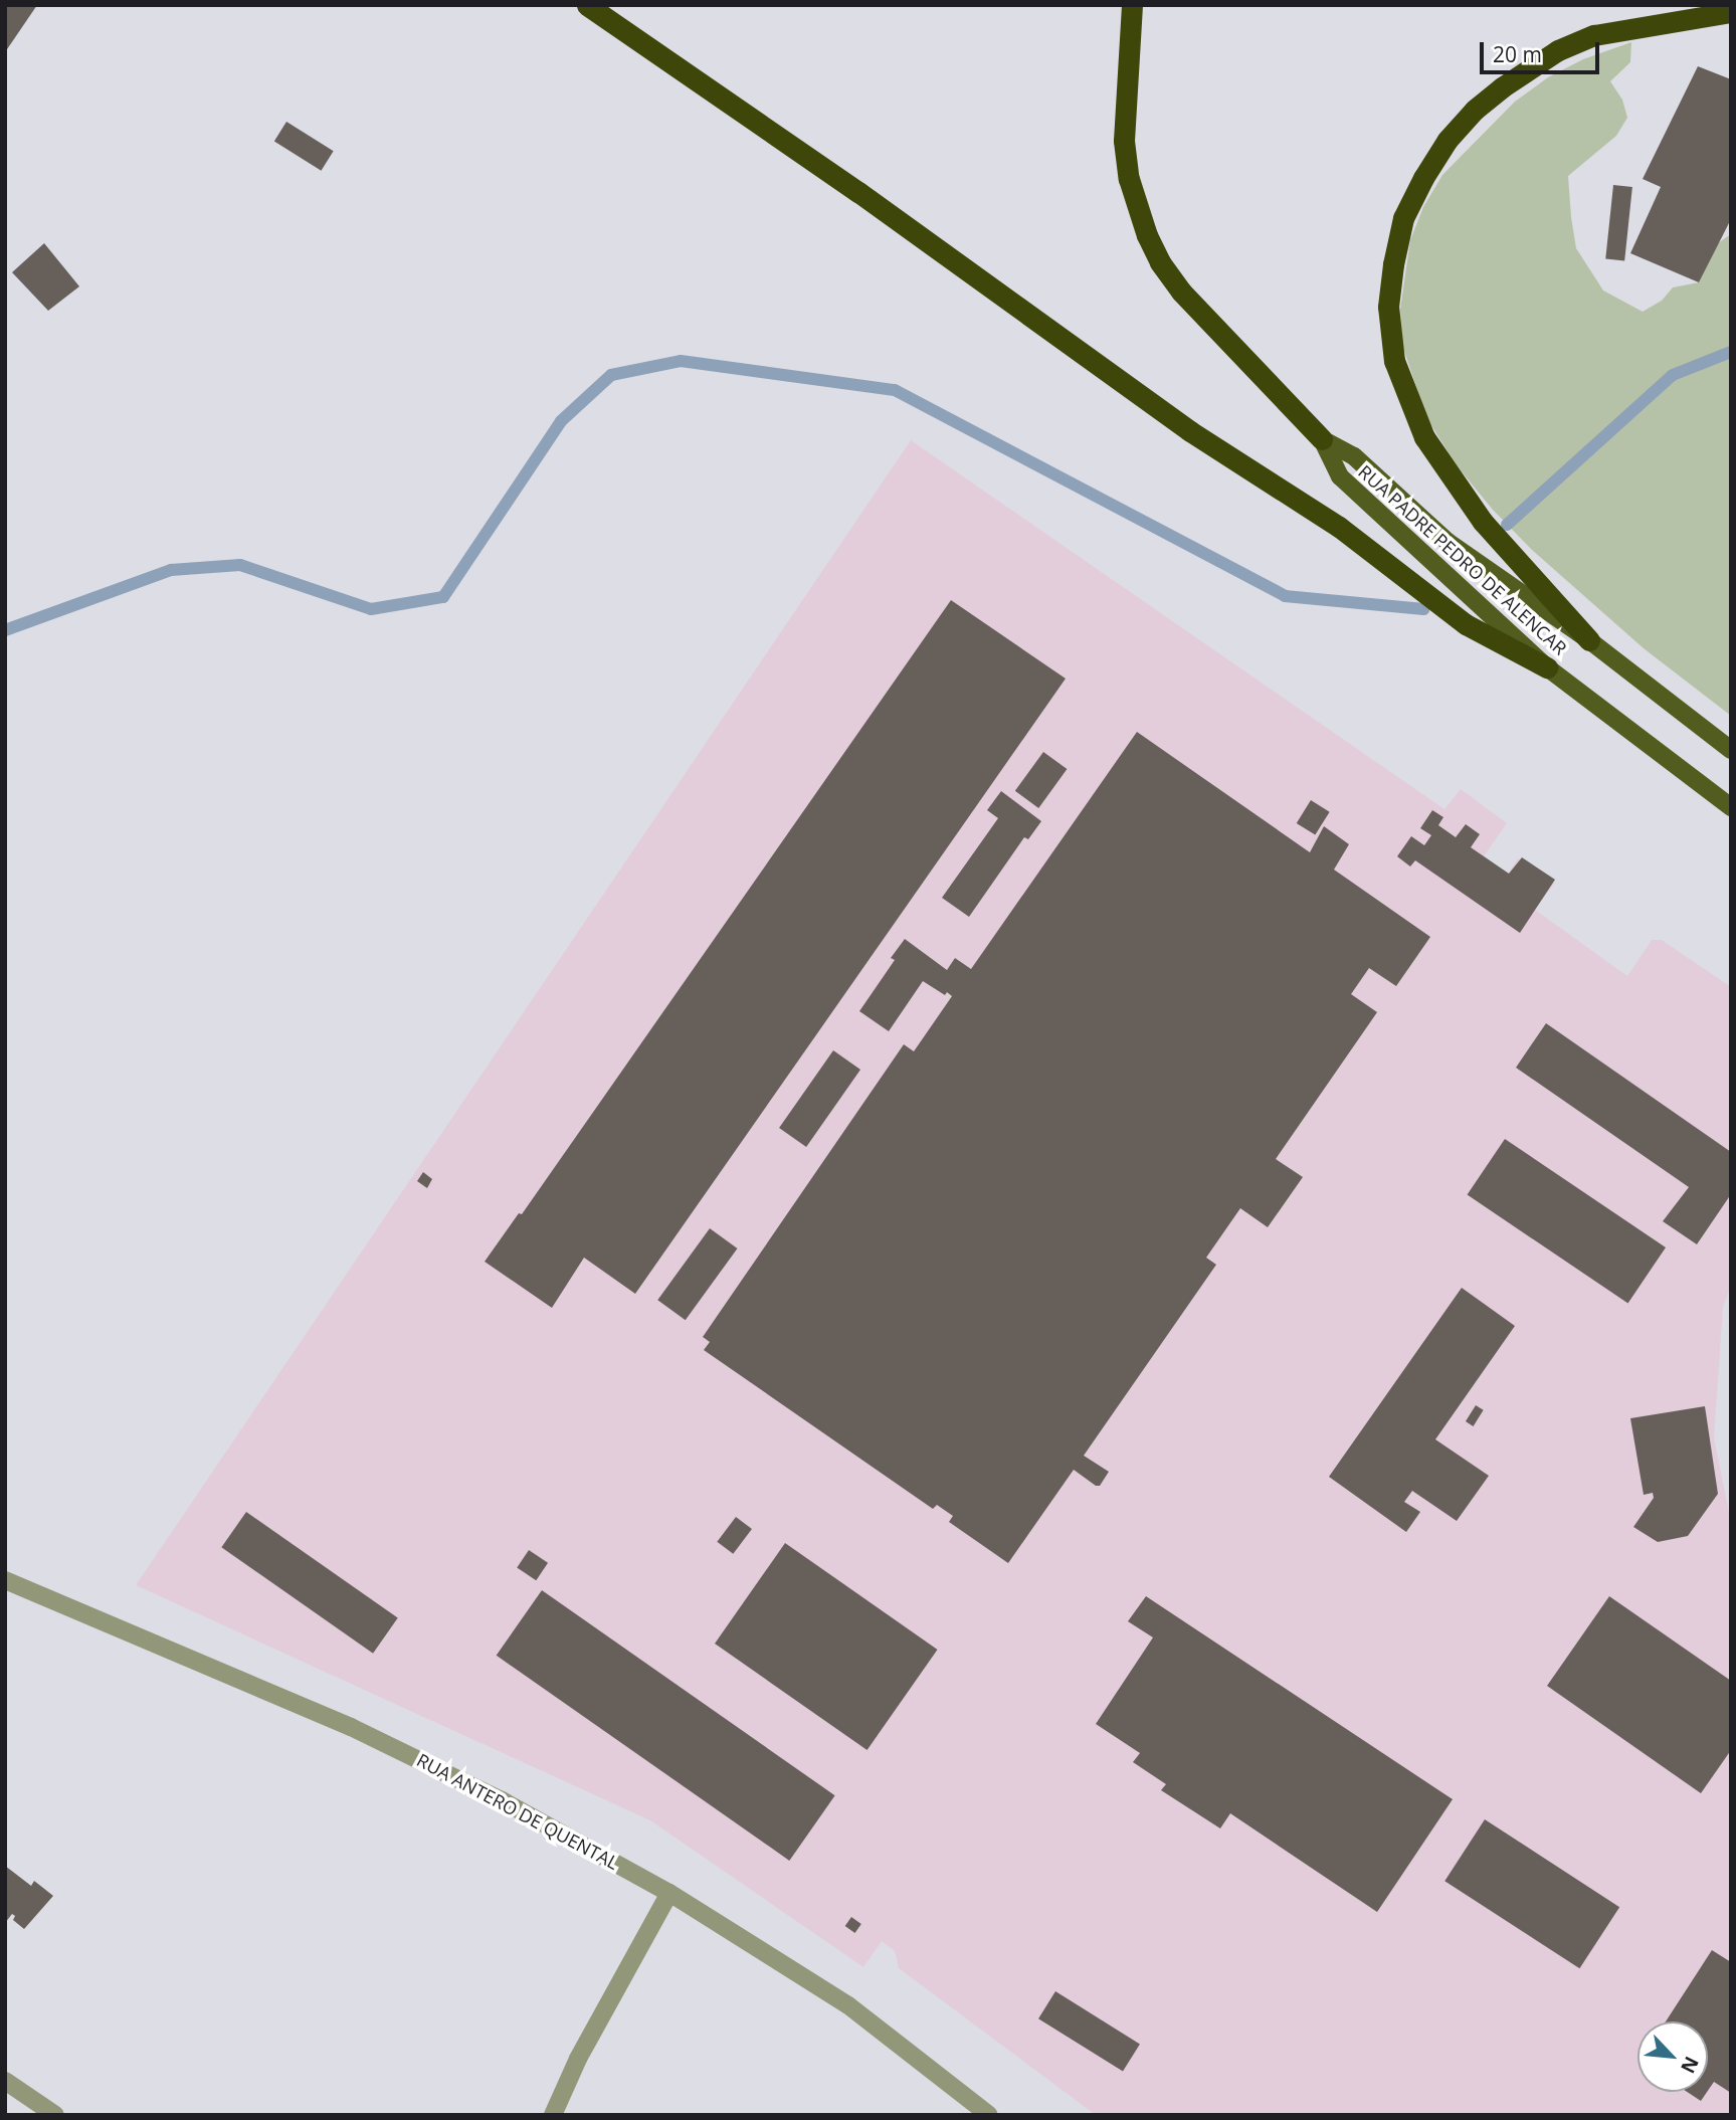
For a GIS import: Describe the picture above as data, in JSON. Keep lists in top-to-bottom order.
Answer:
{
  "streets": {
    "main road": ["RUA PADRE PEDRO DE ALENCAR"],
    "street": ["RUA ANTERO DE QUENTAL"]
  },
  "scale_bar": "20 m",
  "north": "bottom right"
}
